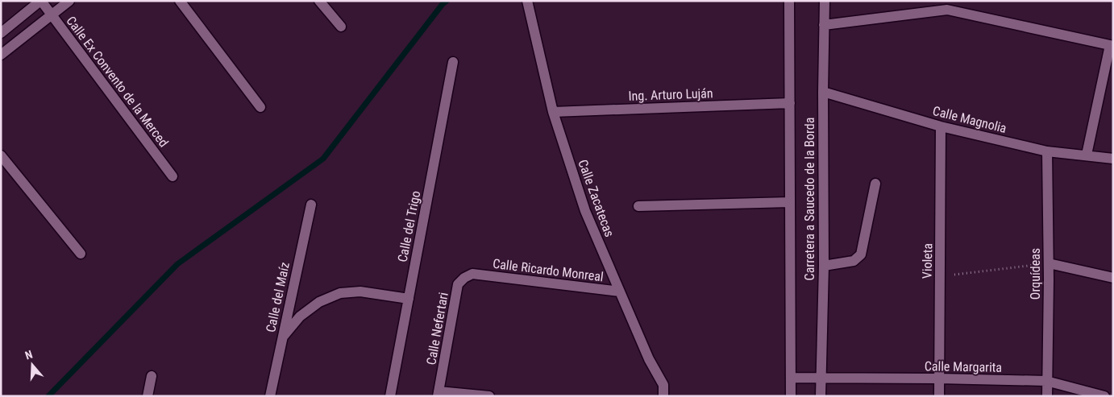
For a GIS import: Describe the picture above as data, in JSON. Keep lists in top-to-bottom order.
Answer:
{
  "streets": {
    "street": [
      "Calle Ex Convento de la Merced",
      "Ing. Arturo Luján",
      "Calle Magnolia",
      "Calle Zacatecas",
      "Carretera a Saucedo de la Borda",
      "Calle del Trigo",
      "Violeta",
      "Calle Ricardo Monreal",
      "Orquídeas",
      "Calle del Maíz",
      "Calle Nefertari",
      "Calle Margarita"
    ]
  },
  "crossings": [
    ["Ing. Arturo Luján", "Calle Zacatecas"],
    ["Ing. Arturo Luján", "Carretera a Saucedo de la Borda"],
    ["Calle Magnolia", "Carretera a Saucedo de la Borda"],
    ["Calle Magnolia", "Violeta"],
    ["Calle Magnolia", "Orquídeas"],
    ["Calle Zacatecas", "Calle Ricardo Monreal"],
    ["Carretera a Saucedo de la Borda", "Calle Margarita"],
    ["Violeta", "Calle Margarita"],
    ["Calle Ricardo Monreal", "Calle Nefertari"],
    ["Orquídeas", "Calle Margarita"]
  ],
  "north": "top"
}
